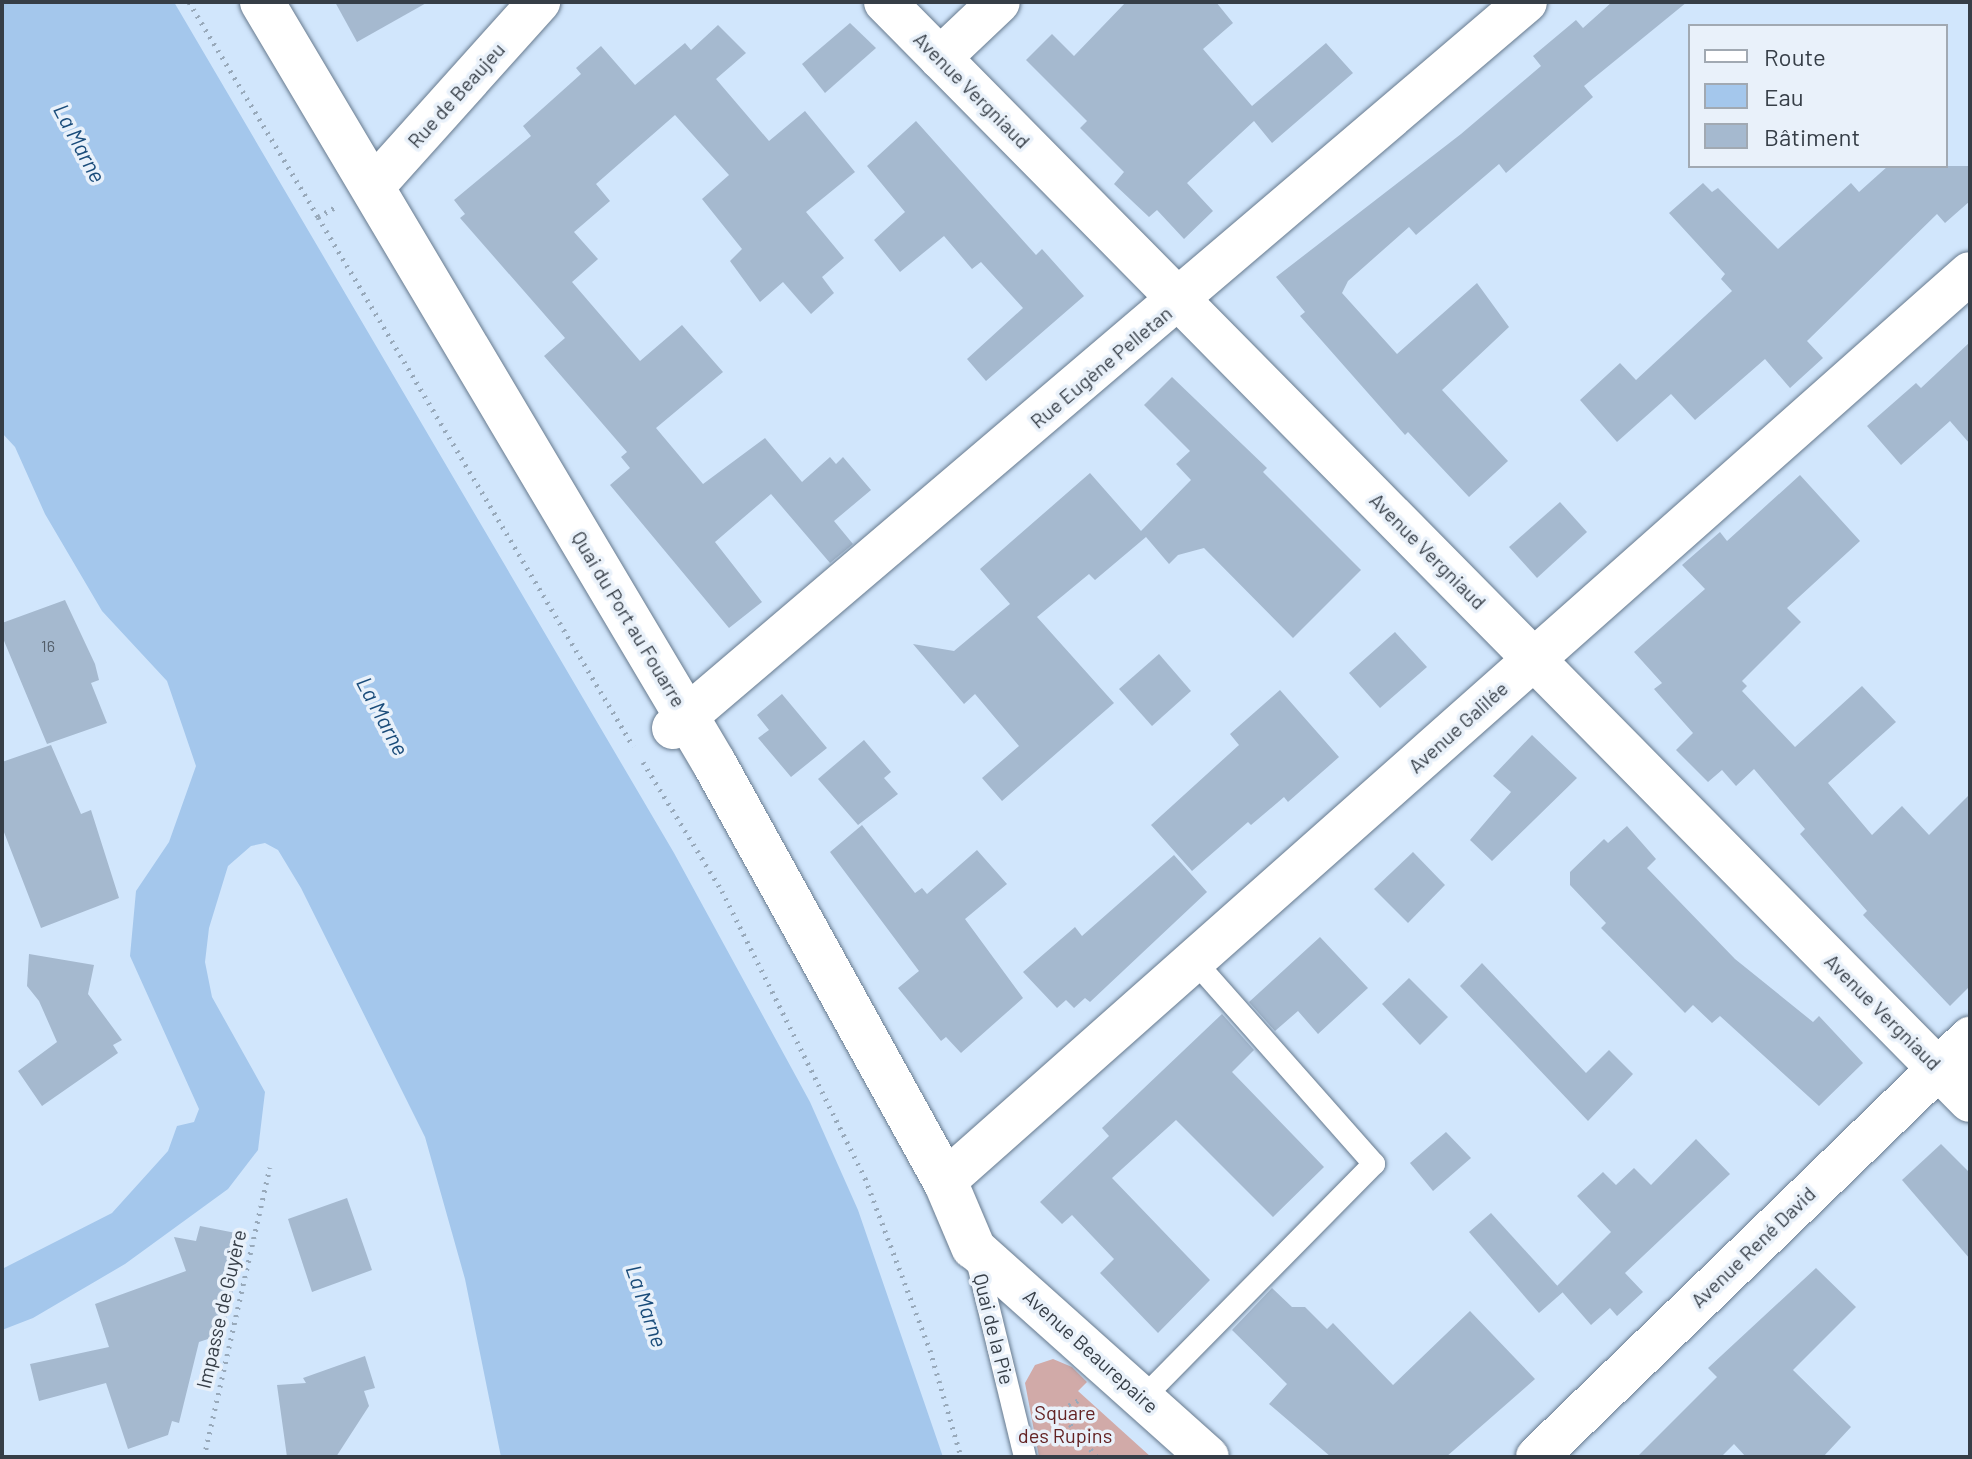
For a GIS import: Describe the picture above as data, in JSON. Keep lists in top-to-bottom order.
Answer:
{
  "streets": {
    "street": [
      "Avenue Vergniaud",
      "Rue de Beaujeu",
      "Rue Eugène Pelletan",
      "Quai du Port au Fouarre",
      "Avenue Galilée",
      "Avenue René David",
      "Avenue Beaurepaire"
    ],
    "lane": ["Quai de la Pie"],
    "path": ["Impasse de Guyère"]
  },
  "crossings": [
    ["Avenue Vergniaud", "Rue Eugène Pelletan"],
    ["Avenue Vergniaud", "Avenue Galilée"],
    ["Avenue Vergniaud", "Avenue René David"],
    ["Rue de Beaujeu", "Quai du Port au Fouarre"],
    ["Rue Eugène Pelletan", "Quai du Port au Fouarre"],
    ["Quai du Port au Fouarre", "Avenue Galilée"],
    ["Quai du Port au Fouarre", "Quai de la Pie"],
    ["Quai du Port au Fouarre", "Avenue Beaurepaire"],
    ["Quai de la Pie", "Avenue Beaurepaire"]
  ],
  "water": ["La Marne"],
  "parks": ["Square des Rupins"],
  "house_numbers": ["16"],
  "legend": ["Route", "Eau", "Bâtiment"]
}
